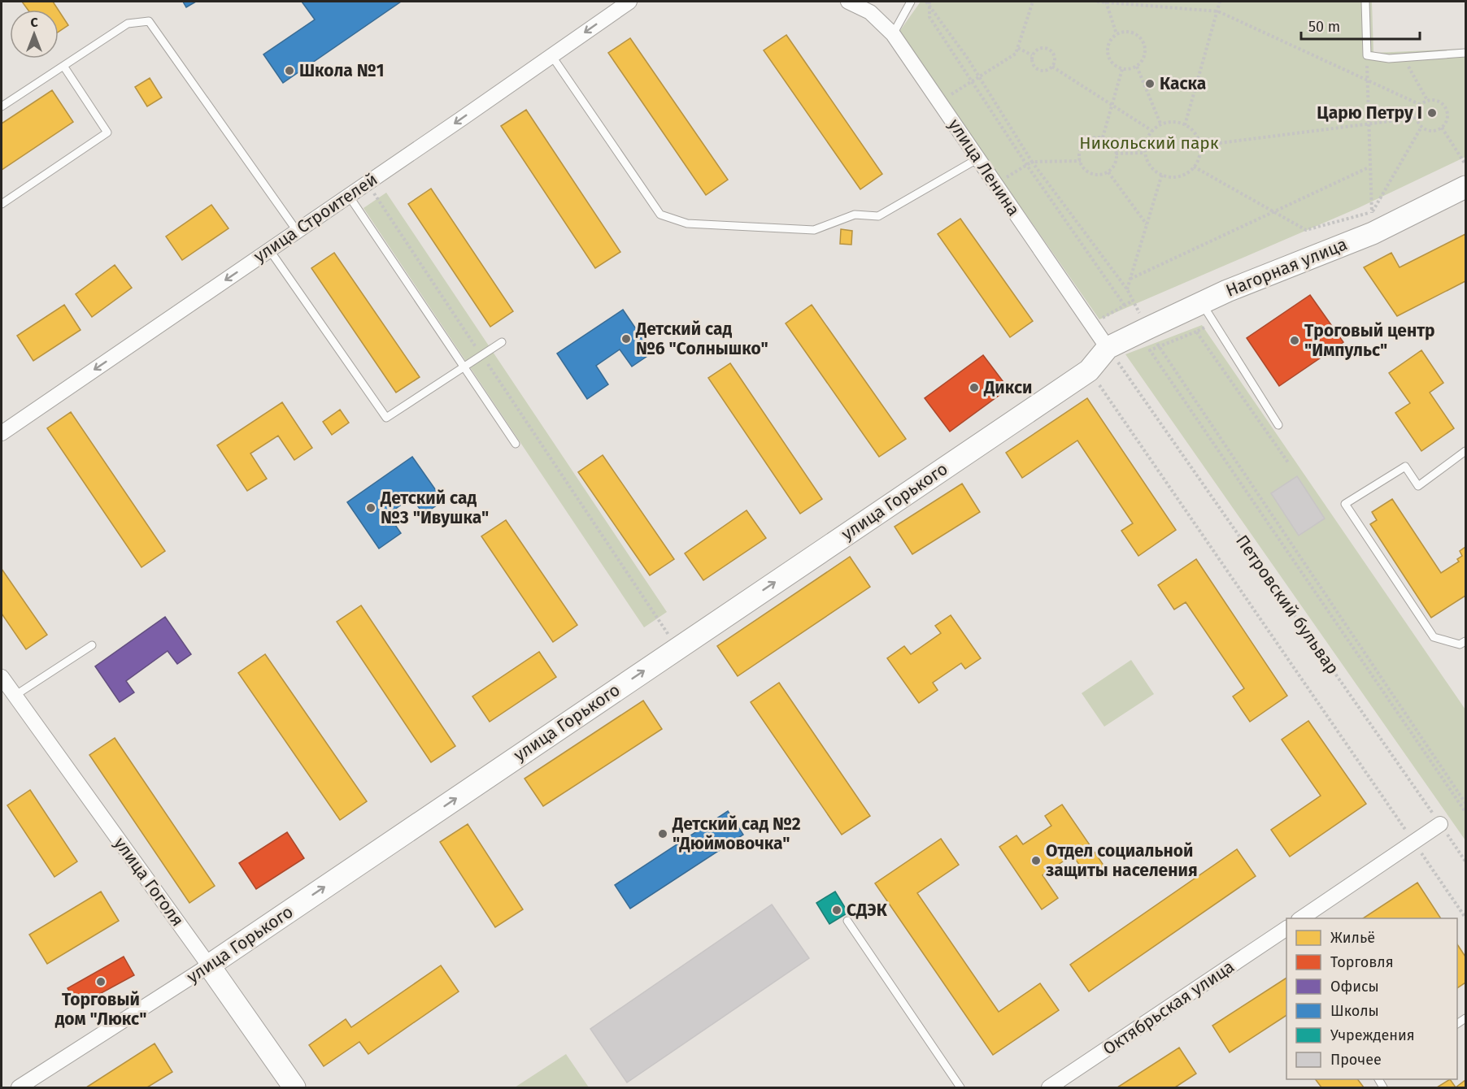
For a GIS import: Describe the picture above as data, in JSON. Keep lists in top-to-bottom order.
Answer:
{
  "streets": {
    "street": [
      "улица Ленина",
      "улица Строителей",
      "Нагорная улица",
      "улица Горького",
      "улица Гоголя",
      "Октябрьская улица"
    ],
    "path": ["Петровский бульвар"]
  },
  "crossings": [
    ["улица Ленина", "Нагорная улица"],
    ["улица Ленина", "улица Горького"],
    ["улица Ленина", "Петровский бульвар"],
    ["Нагорная улица", "улица Горького"],
    ["Нагорная улица", "Петровский бульвар"],
    ["улица Горького", "Петровский бульвар"],
    ["улица Горького", "улица Гоголя"]
  ],
  "one_way": ["улица Строителей", "улица Горького"],
  "parks": ["Никольский парк"],
  "places": [
    "Школа №1",
    "Каска",
    "Царю Петру I",
    "Детский сад №6 \"Солнышко\"",
    "Троговый центр \"Импульс\"",
    "Дикси",
    "Детский сад №3 \"Ивушка\"",
    "Детский сад №2 \"Дюймовочка\"",
    "Отдел социальной защиты населения",
    "СДЭК",
    "Торговый дом \"Люкс\""
  ],
  "legend": [
    "Жильё",
    "Торговля",
    "Офисы",
    "Школы",
    "Учреждения",
    "Прочее"
  ],
  "scale_bar": "50 m",
  "north": "top"
}
